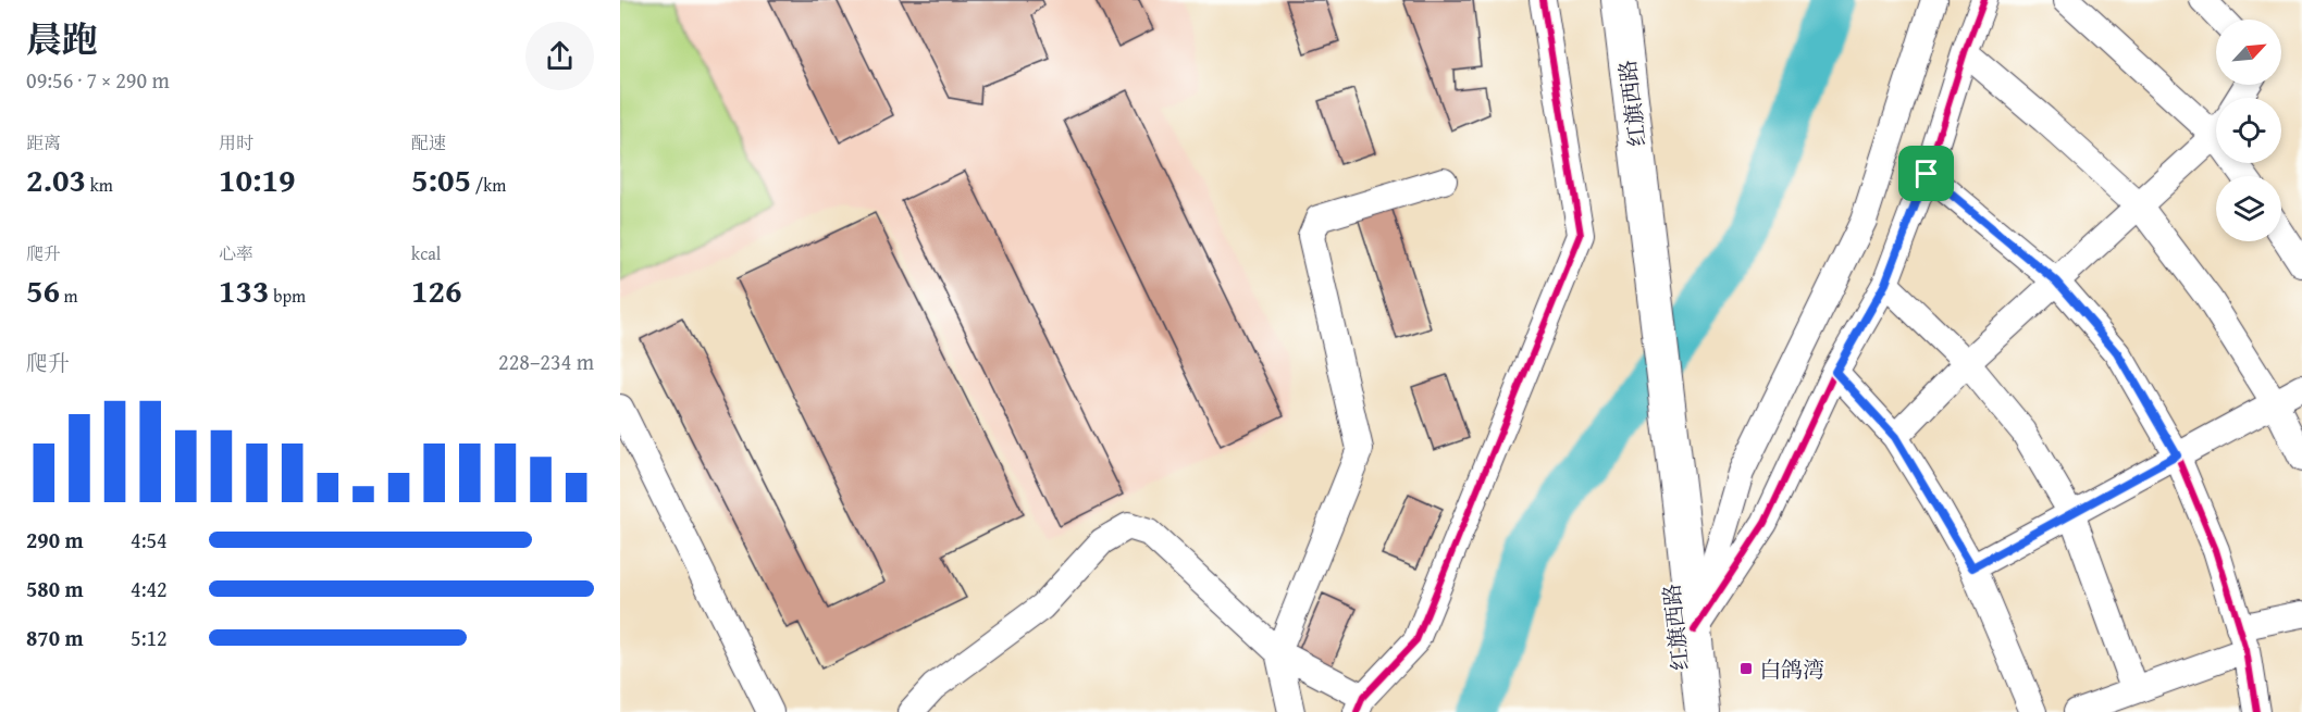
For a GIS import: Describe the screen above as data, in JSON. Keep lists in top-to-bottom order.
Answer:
{
  "streets": {
    "main road": ["红旗西路"]
  },
  "places": {
    "transit": ["白鸽湾"]
  },
  "north": "top right",
  "page": {
    "heading": ["晨跑", "09:56 · 7 × 290 m"],
    "stats": [
      ["距离", "2.03 km"],
      ["用时", "10:19"],
      ["配速", "5:05 /km"],
      ["爬升", "56 m"],
      ["心率", "133 bpm"],
      ["kcal", "126"]
    ],
    "chart": ["爬升", "228–234 m"],
    "list": [
      {
        "name": "290 m",
        "note": "4:54"
      },
      {
        "name": "580 m",
        "note": "4:42"
      },
      {
        "name": "870 m",
        "note": "5:12"
      }
    ]
  }
}
